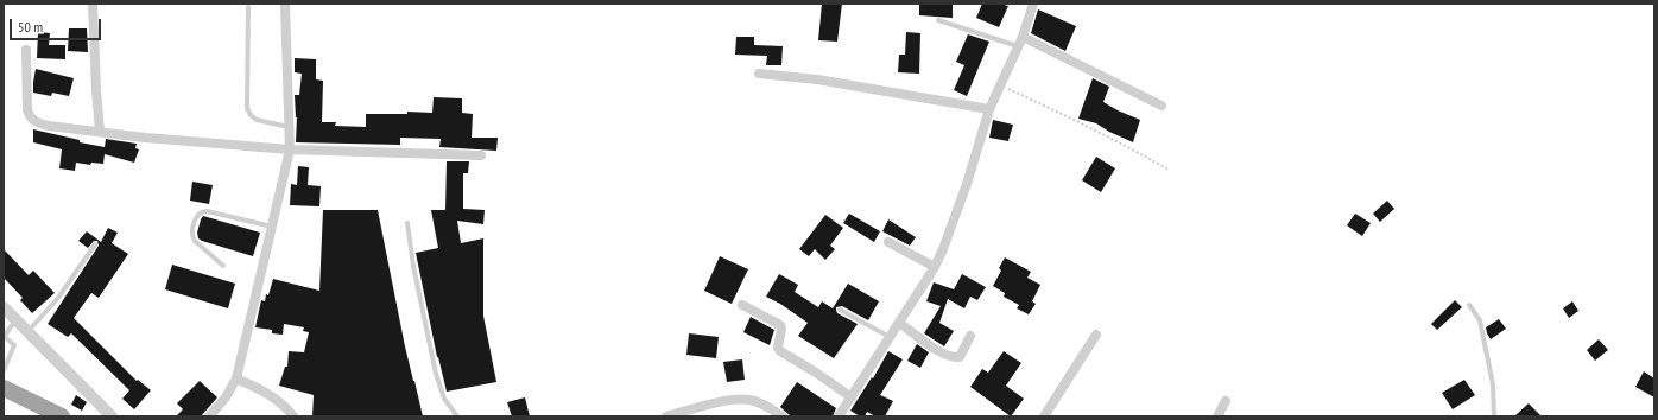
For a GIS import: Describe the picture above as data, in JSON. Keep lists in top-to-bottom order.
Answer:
{
  "scale_bar": "50 m"
}
